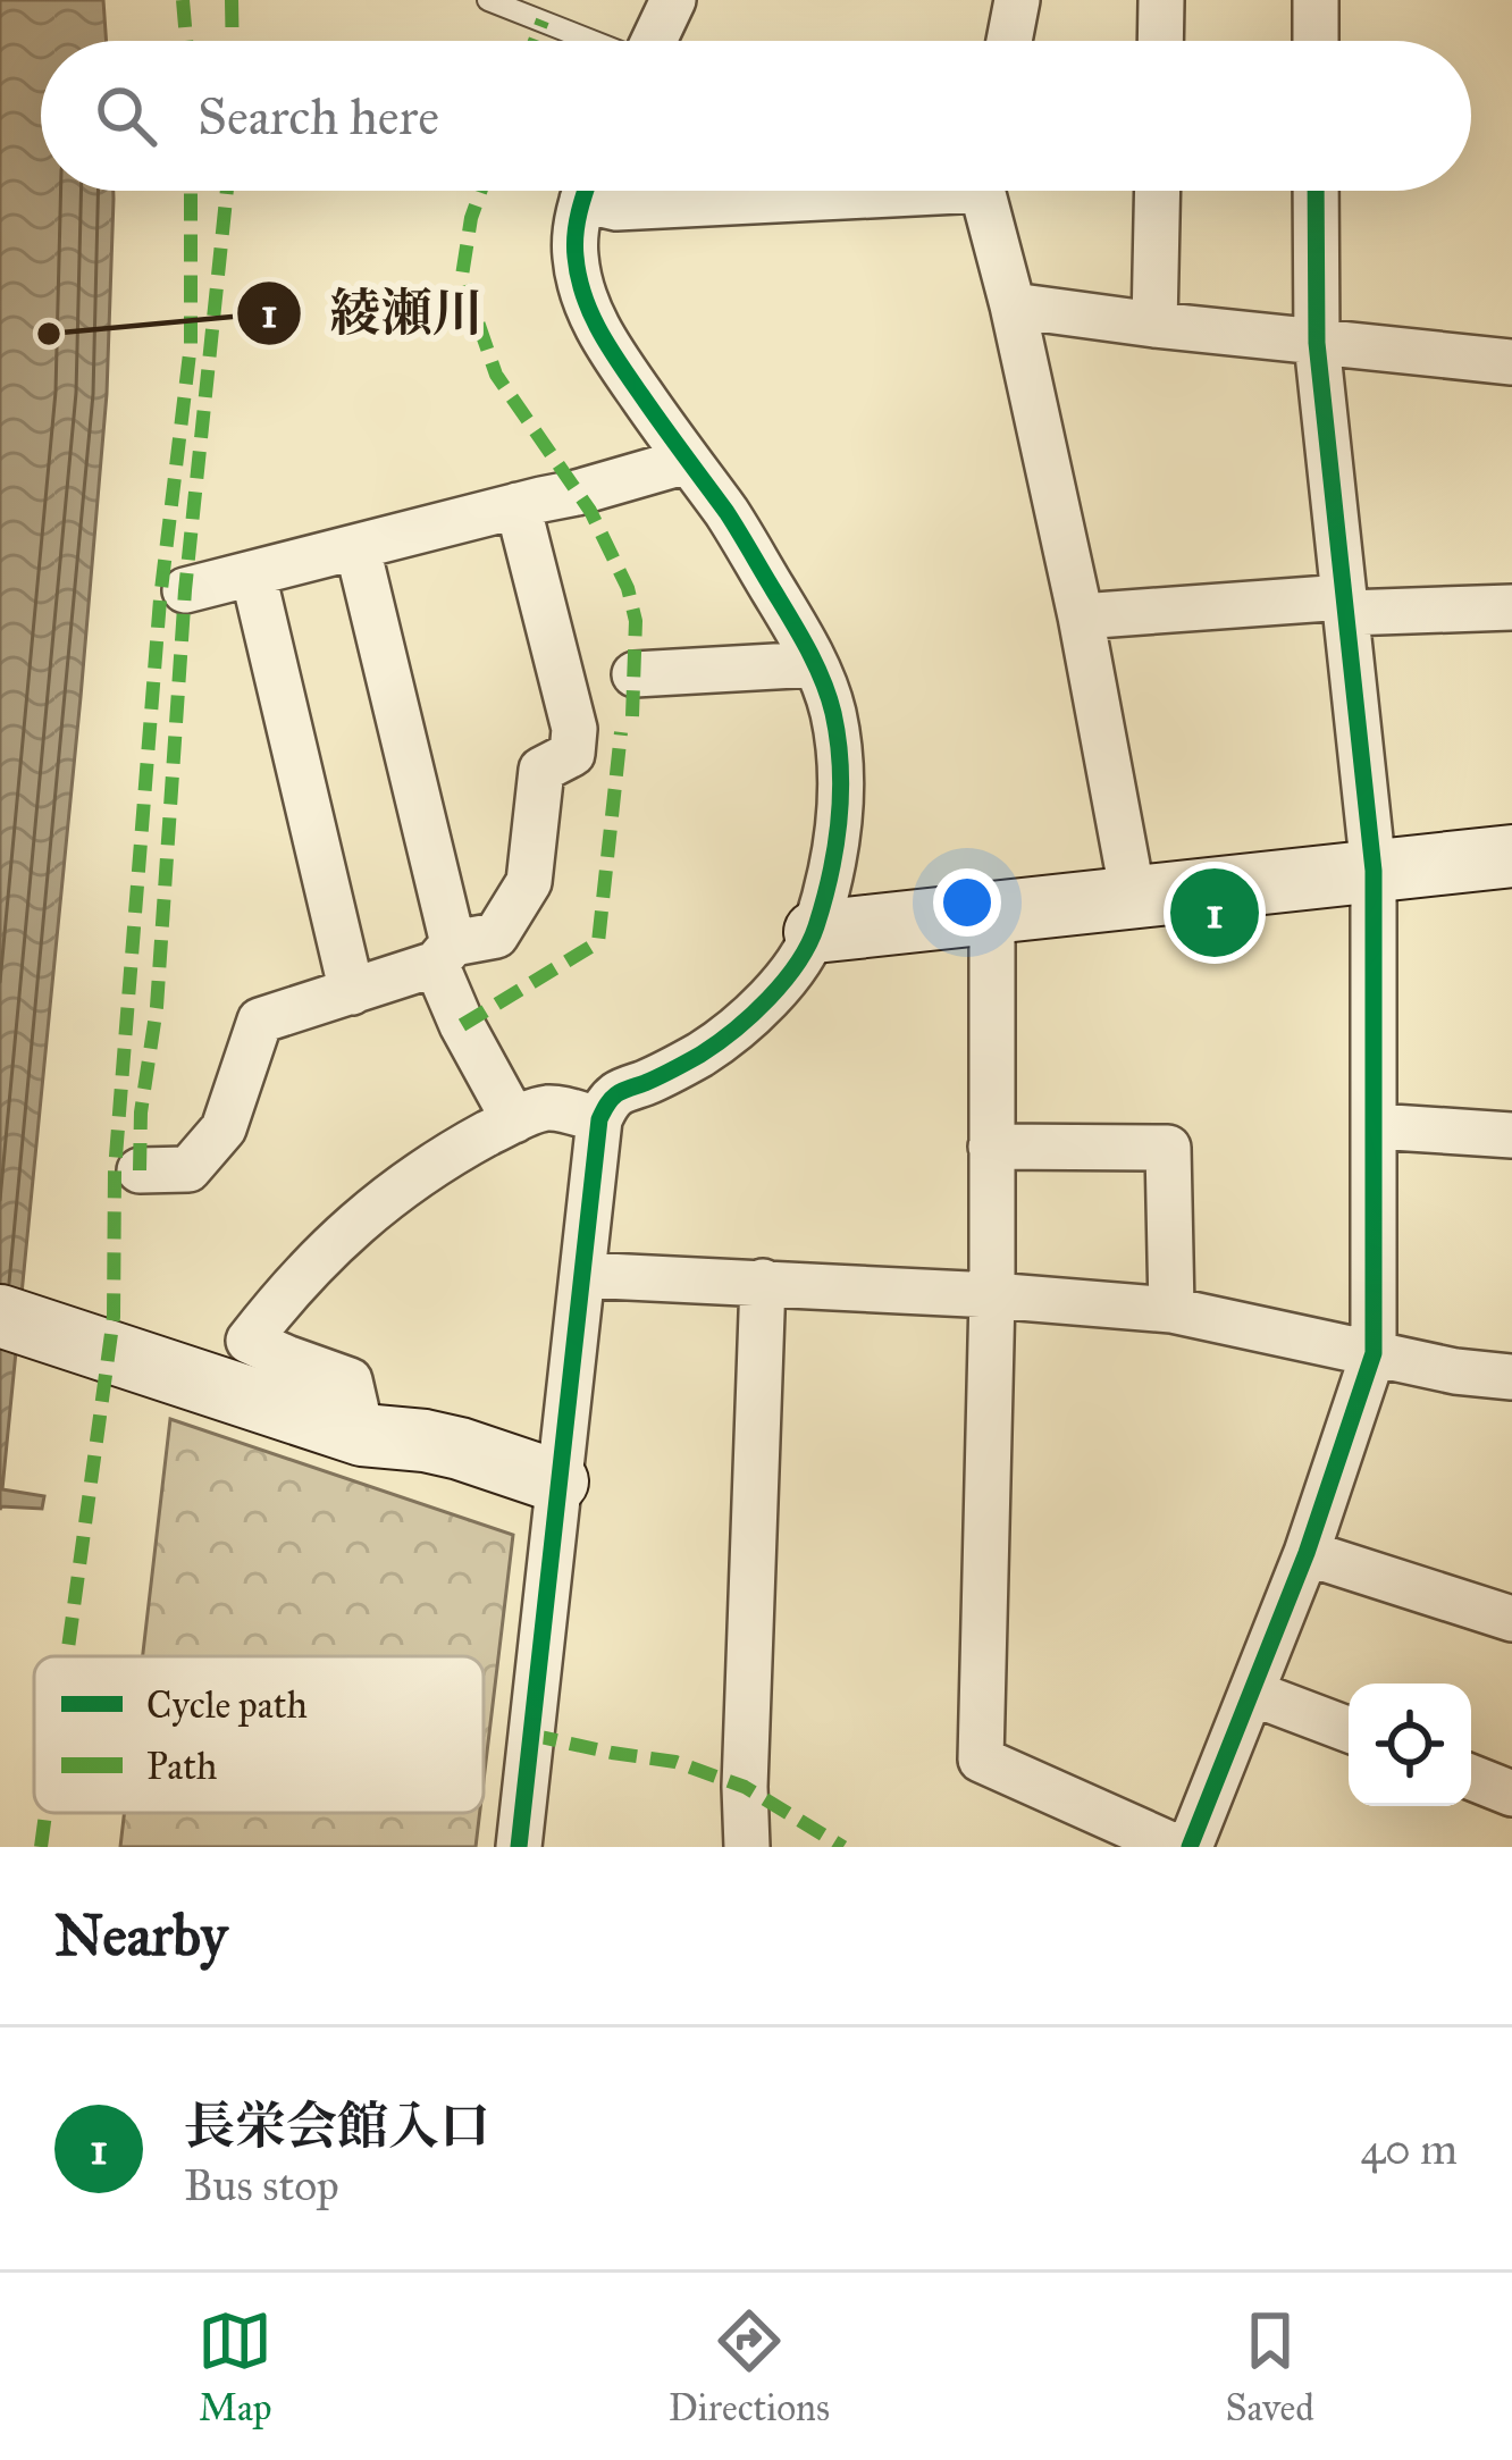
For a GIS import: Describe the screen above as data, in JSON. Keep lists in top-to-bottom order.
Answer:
{
  "places": ["綾瀬川"],
  "legend": ["Cycle path", "Path"],
  "page": {
    "search": "Search here",
    "pins": "1",
    "heading": "Nearby",
    "list": [
      {
        "mark": "1",
        "name": "長栄会館入口",
        "note": "Bus stop",
        "value": "40 m"
      }
    ],
    "nav": ["Map", "Directions", "Saved"]
  }
}
